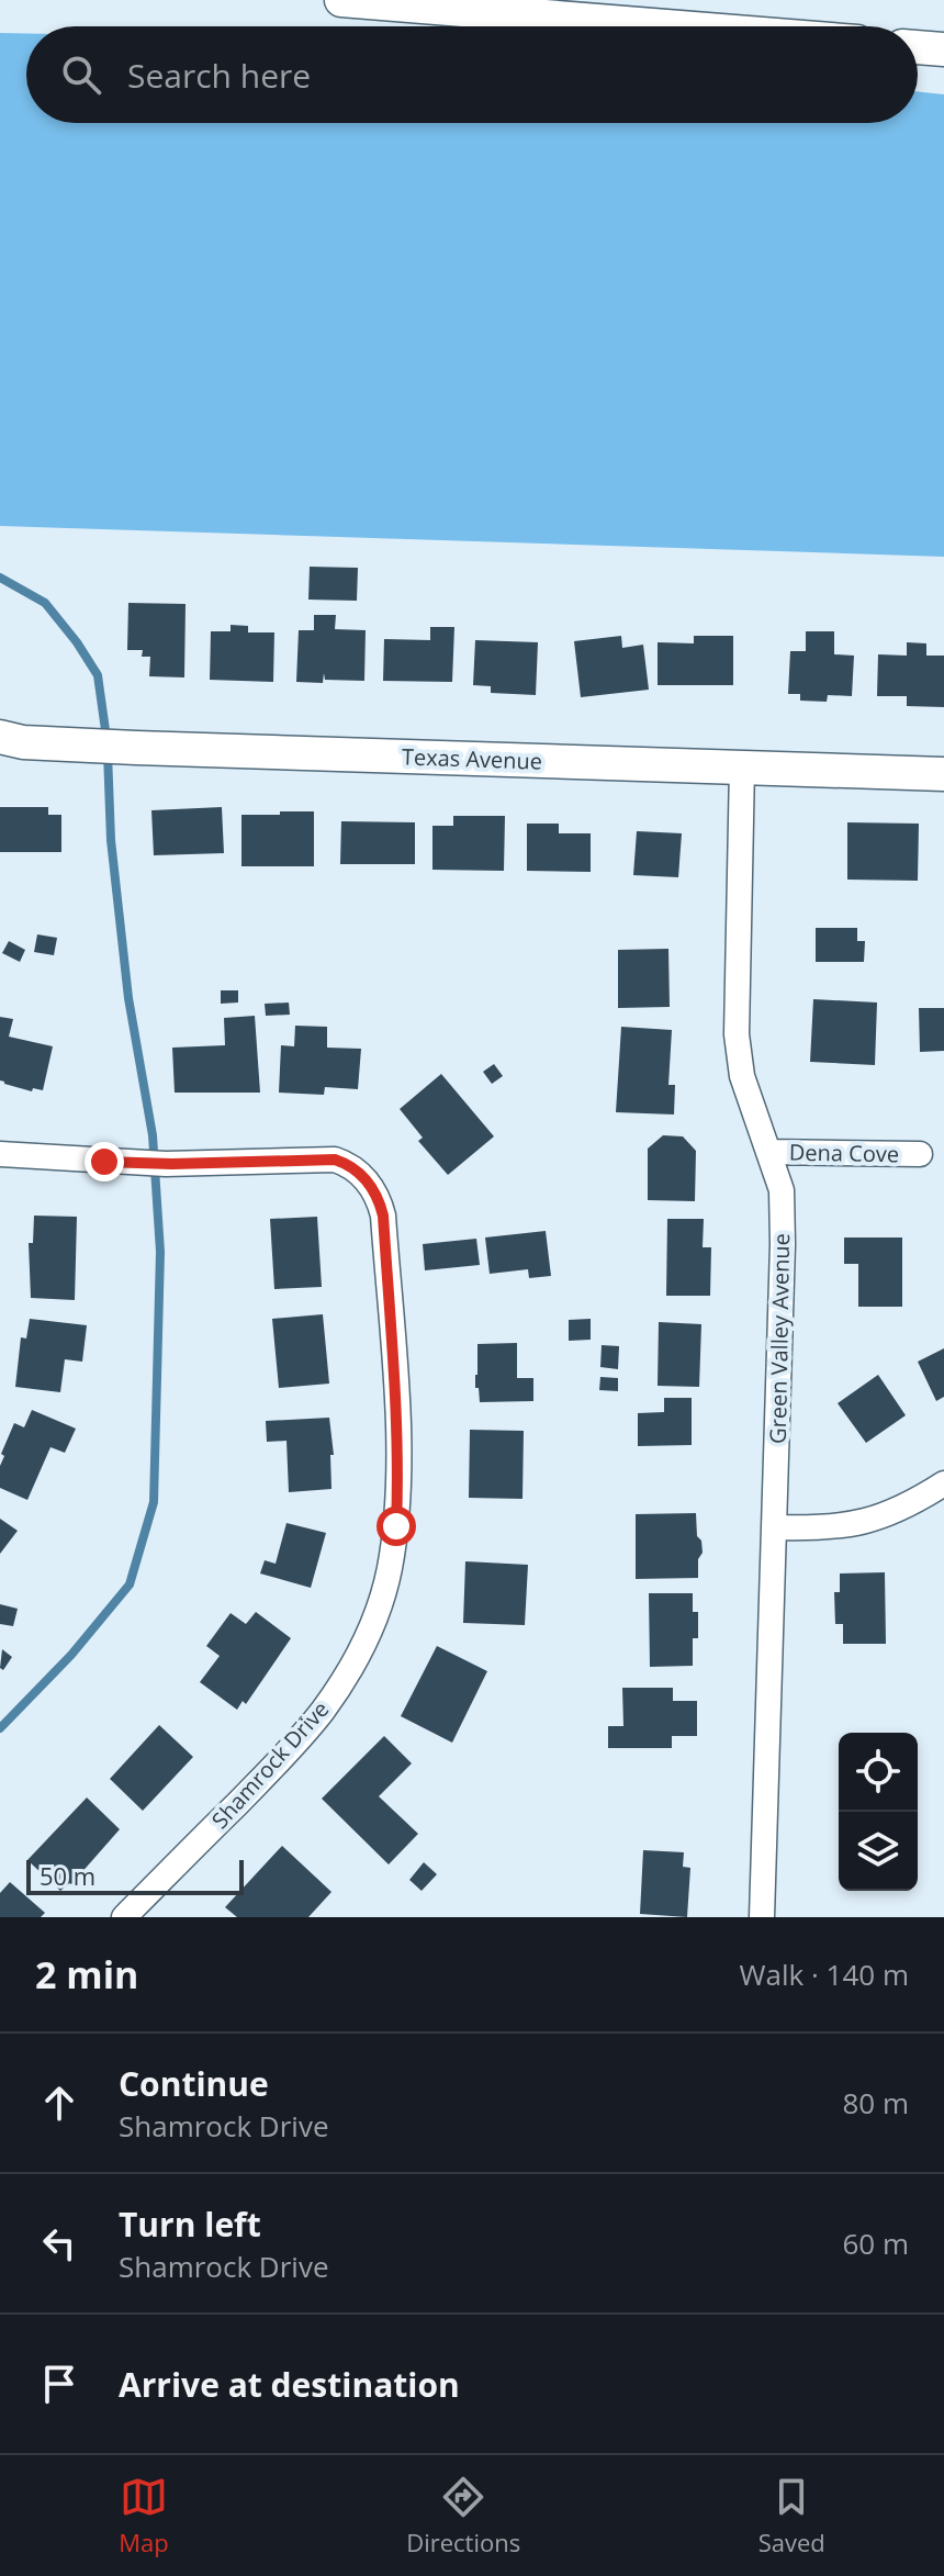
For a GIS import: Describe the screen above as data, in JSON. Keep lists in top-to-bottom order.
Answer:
{
  "streets": {
    "street": [
      "Texas Avenue",
      "Dena Cove",
      "Green Valley Avenue",
      "Shamrock Drive"
    ]
  },
  "crossings": [
    ["Texas Avenue", "Green Valley Avenue"],
    ["Dena Cove", "Green Valley Avenue"]
  ],
  "scale_bar": "50 m",
  "page": {
    "search": "Search here",
    "scale": "50 m",
    "heading": ["2 min", "Walk · 140 m"],
    "list": [
      ["Continue", "Shamrock Drive", "80 m"],
      ["Turn left", "Shamrock Drive", "60 m"],
      "Arrive at destination"
    ],
    "nav": ["Map", "Directions", "Saved"]
  }
}
